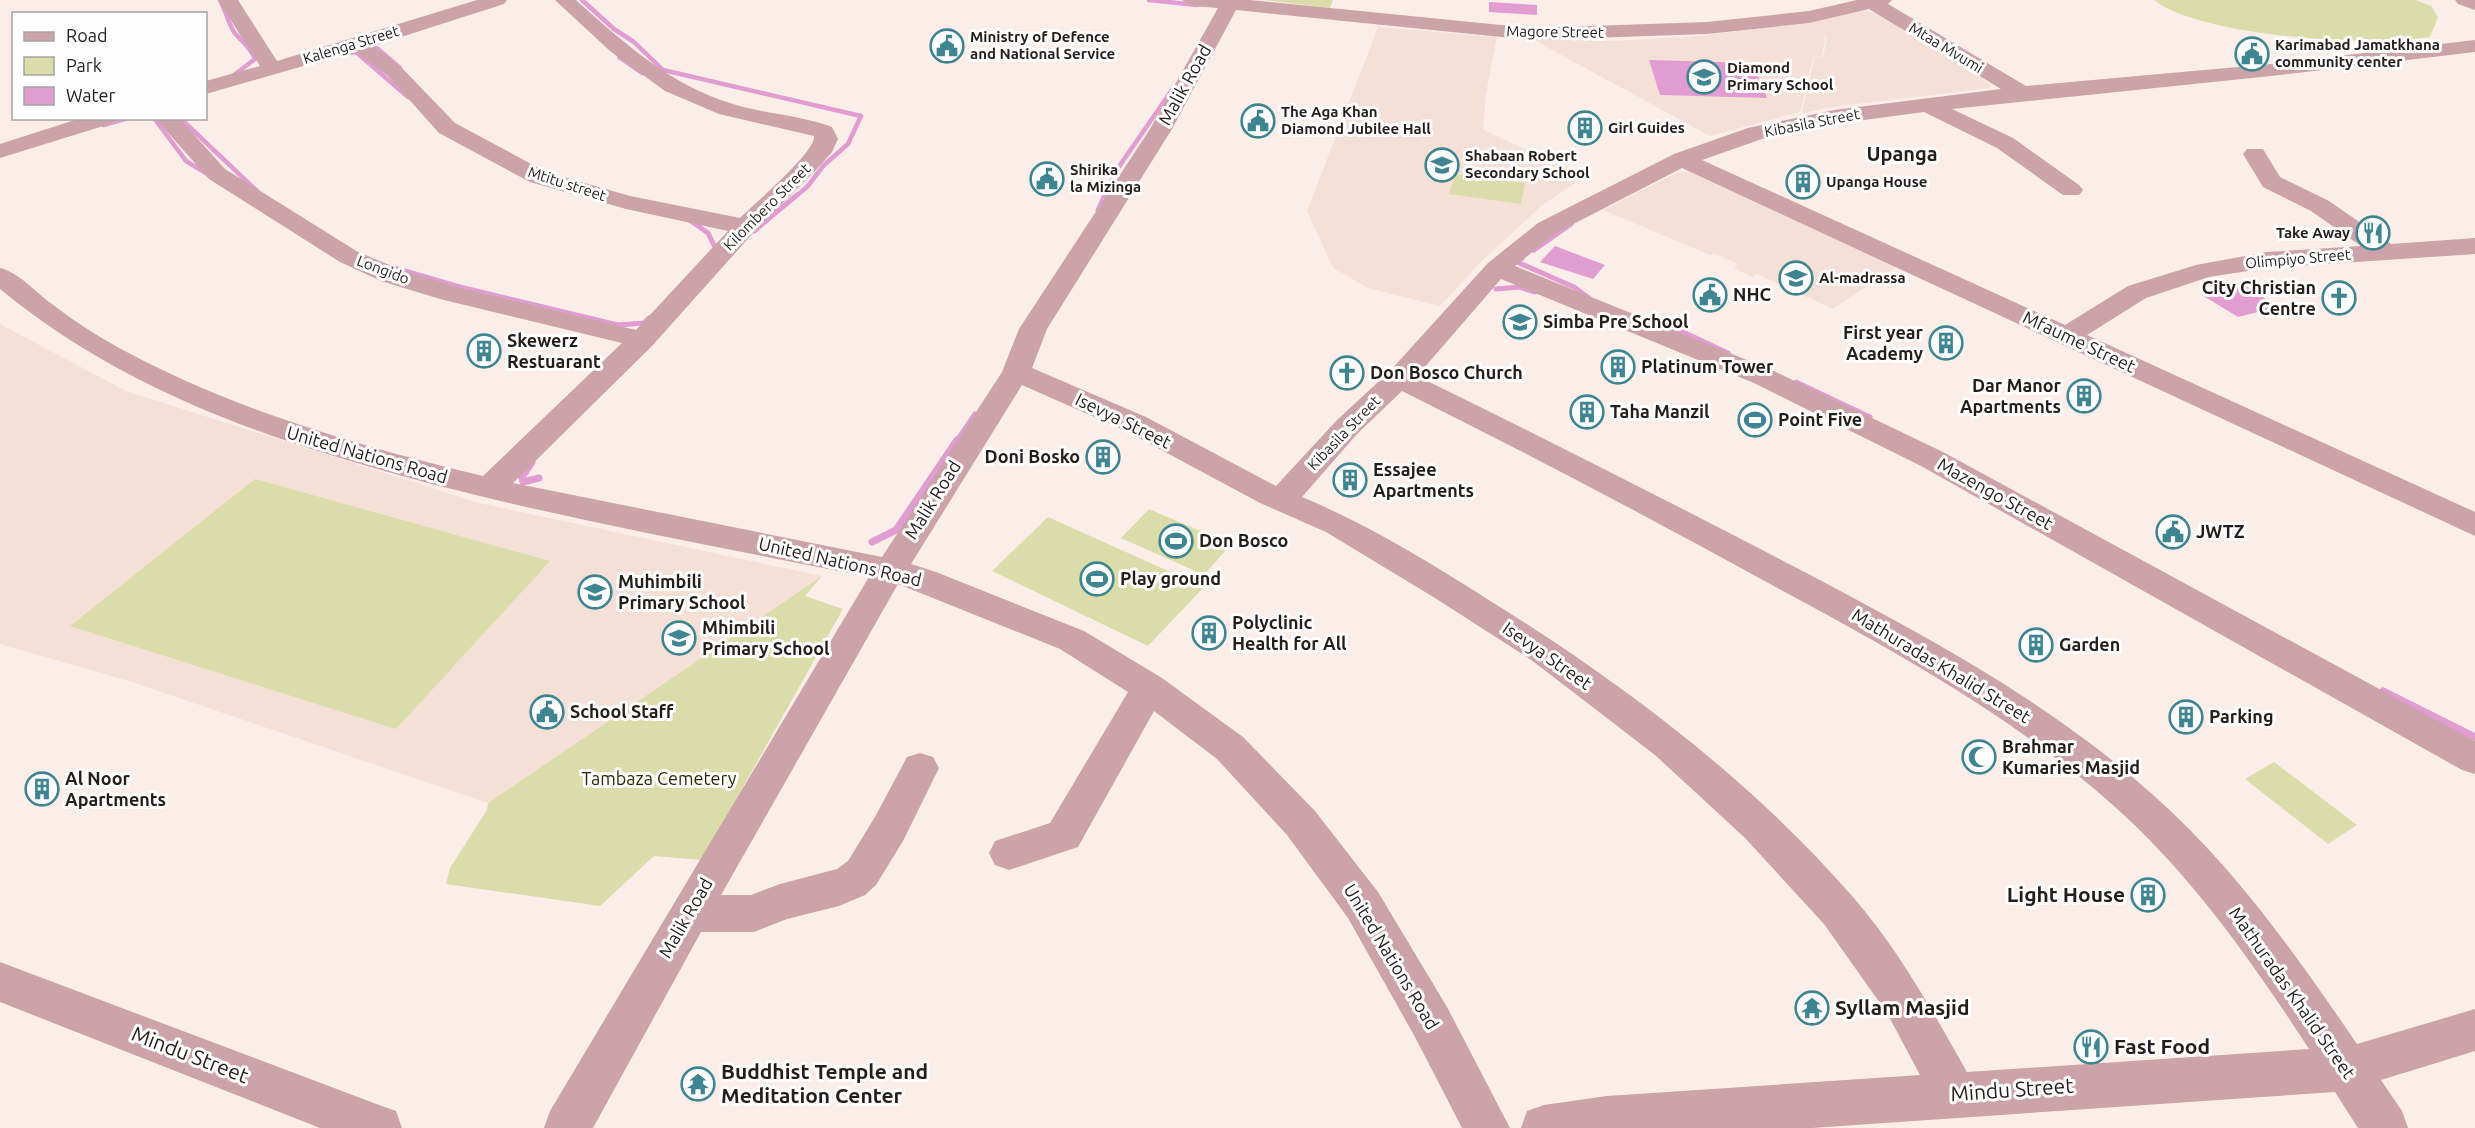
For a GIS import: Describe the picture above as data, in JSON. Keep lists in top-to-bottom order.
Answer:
{
  "streets": {
    "street": [
      "Magore Street",
      "Kalenga Street",
      "Mtaa Mvumi",
      "Malik Road",
      "Kibasila Street",
      "Mtitu street",
      "Kilombero Street",
      "Olimpiyo Street",
      "Longido",
      "Mfaume Street",
      "Isevya Street",
      "United Nations Road",
      "Mazengo Street",
      "Mathuradas Khalid Street",
      "Mindu Street"
    ]
  },
  "crossings": [
    ["Magore Street", "Mtaa Mvumi"],
    ["Magore Street", "Malik Road"],
    ["Kalenga Street", "Mtitu street"],
    ["Mtaa Mvumi", "Kibasila Street"],
    ["Malik Road", "Isevya Street"],
    ["Malik Road", "United Nations Road"],
    ["Kibasila Street", "Mfaume Street"],
    ["Kibasila Street", "Isevya Street"],
    ["Kibasila Street", "Mazengo Street"],
    ["Kibasila Street", "Mathuradas Khalid Street"],
    ["Mtitu street", "Kilombero Street"],
    ["Kilombero Street", "Longido"],
    ["Kilombero Street", "United Nations Road"],
    ["Olimpiyo Street", "Mfaume Street"],
    ["Isevya Street", "Mindu Street"],
    ["Mathuradas Khalid Street", "Mindu Street"]
  ],
  "districts": ["Upanga"],
  "parks": ["Tambaza Cemetery"],
  "places": {
    "public building": [
      "Ministry of Defence and National Service",
      "Karimabad Jamatkhana community center",
      "The Aga Khan Diamond Jubilee Hall",
      "Shirika la Mizinga",
      "NHC",
      "JWTZ",
      "School Staff"
    ],
    "school or university": [
      "Diamond Primary School",
      "Shabaan Robert Secondary School",
      "Al-madrassa",
      "Simba Pre School",
      "Muhimbili Primary School",
      "Mhimbili Primary School"
    ],
    "building": [
      "Girl Guides",
      "Upanga House",
      "First year Academy",
      "Skewerz Restuarant",
      "Platinum Tower",
      "Dar Manor Apartments",
      "Taha Manzil",
      "Doni Bosko",
      "Essajee Apartments",
      "Polyclinic Health for All",
      "Garden",
      "Parking",
      "Al Noor Apartments",
      "Light House"
    ],
    "restaurant": ["Take Away", "Fast Food"],
    "church": ["City Christian Centre", "Don Bosco Church"],
    "sports": ["Point Five", "Don Bosco", "Play ground"],
    "mosque": ["Brahmar Kumaries Masjid"],
    "temple": ["Syllam Masjid", "Buddhist Temple and Meditation Center"]
  },
  "legend": ["Road", "Park", "Water"]
}
